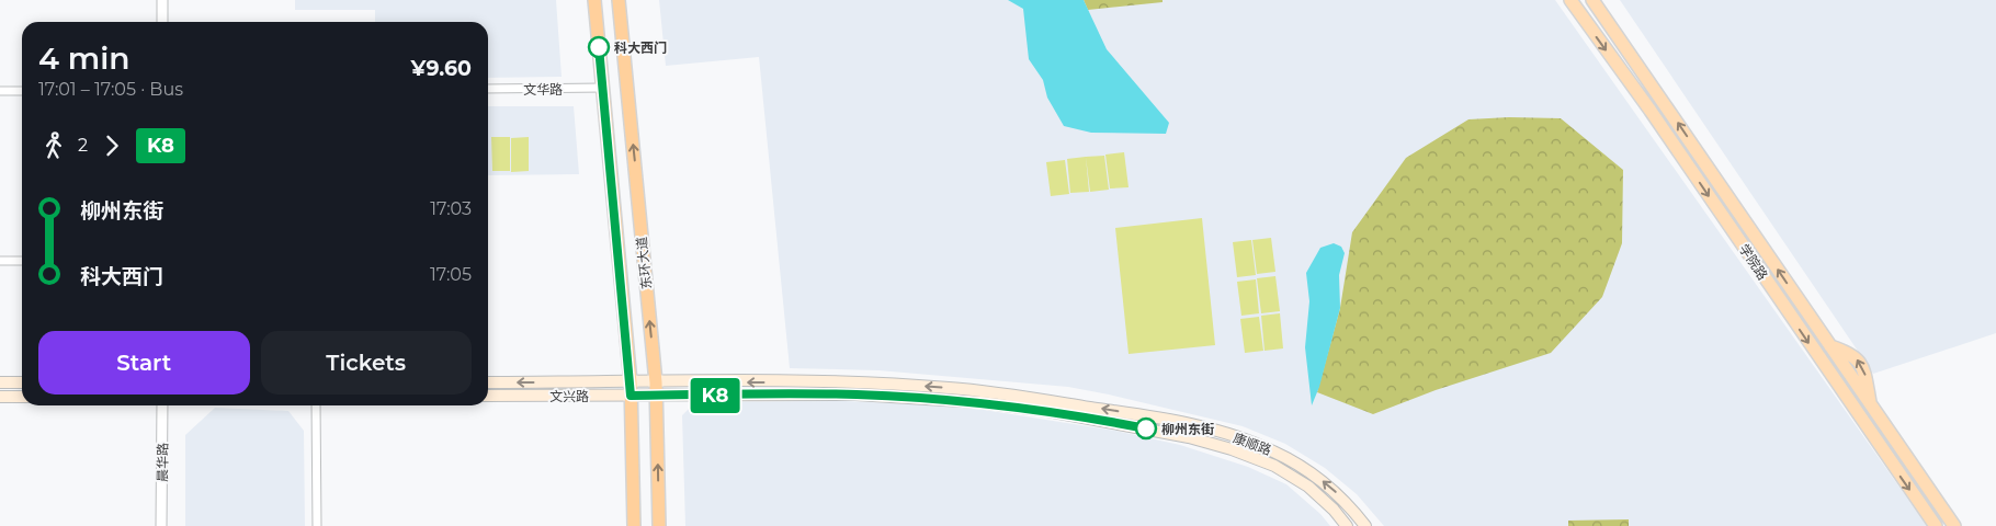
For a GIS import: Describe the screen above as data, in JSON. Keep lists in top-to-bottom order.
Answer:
{
  "streets": {
    "highway": ["东环大道"],
    "main road": ["学院路", "文兴路", "康顺路"],
    "street": ["文华路", "晨华路"]
  },
  "crossings": [
    ["文华路", "东环大道"],
    ["东环大道", "文兴路"],
    ["东环大道", "康顺路"],
    ["文兴路", "康顺路"]
  ],
  "places": ["科大西门", "柳州东街"],
  "lines": ["bus line K8"],
  "page": {
    "on_map": "K8",
    "heading": ["4 min", "17:01 – 17:05 · Bus", "¥9.60"],
    "legs": ["2", "K8"],
    "list": [
      {
        "name": "柳州东街",
        "value": "17:03"
      },
      {
        "name": "科大西门",
        "value": "17:05"
      }
    ],
    "buttons": ["Start", "Tickets"]
  }
}
